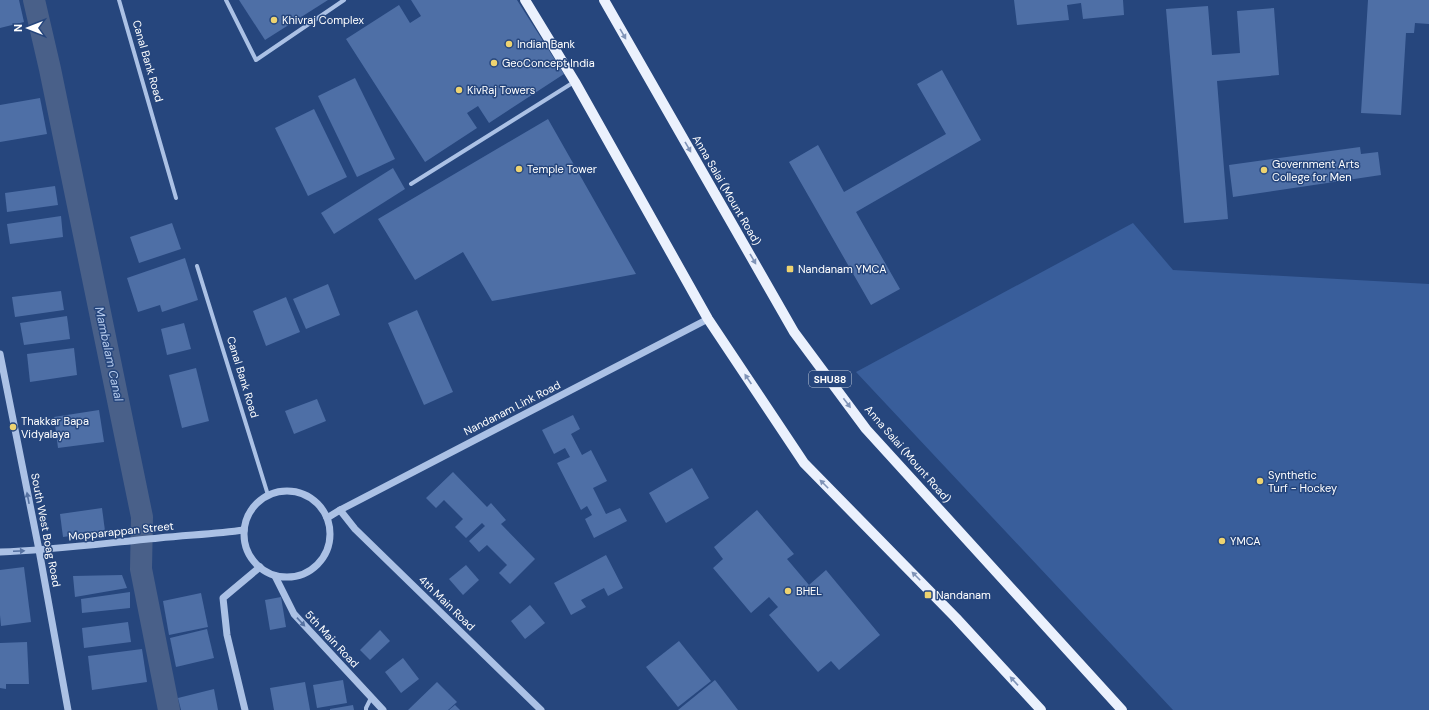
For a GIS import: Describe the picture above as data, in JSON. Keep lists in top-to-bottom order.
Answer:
{
  "streets": {
    "main road": ["Anna Salai (Mount Road)", "SHU88"],
    "street": [
      "Canal Bank Road",
      "Nandanam Link Road",
      "South West Boag Road",
      "Mopparappan Street",
      "4th Main Road",
      "5th Main Road"
    ]
  },
  "crossings": [
    ["Canal Bank Road", "Nandanam Link Road"],
    ["Canal Bank Road", "Mopparappan Street"],
    ["Canal Bank Road", "5th Main Road"],
    ["Nandanam Link Road", "Mopparappan Street"],
    ["Nandanam Link Road", "4th Main Road"],
    ["Nandanam Link Road", "5th Main Road"],
    ["South West Boag Road", "Mopparappan Street"],
    ["Mopparappan Street", "5th Main Road"]
  ],
  "one_way": ["South West Boag Road", "5th Main Road"],
  "water": ["Mambalam Canal"],
  "places": {
    "other": [
      "Khivraj Complex",
      "Indian Bank",
      "GeoConcept India",
      "KivRaj Towers",
      "Temple Tower",
      "Government Arts College for Men",
      "Thakkar Bapa Vidyalaya",
      "Synthetic Turf - Hockey",
      "YMCA",
      "BHEL"
    ],
    "transit": ["Nandanam YMCA", "Nandanam"]
  },
  "north": "left"
}
